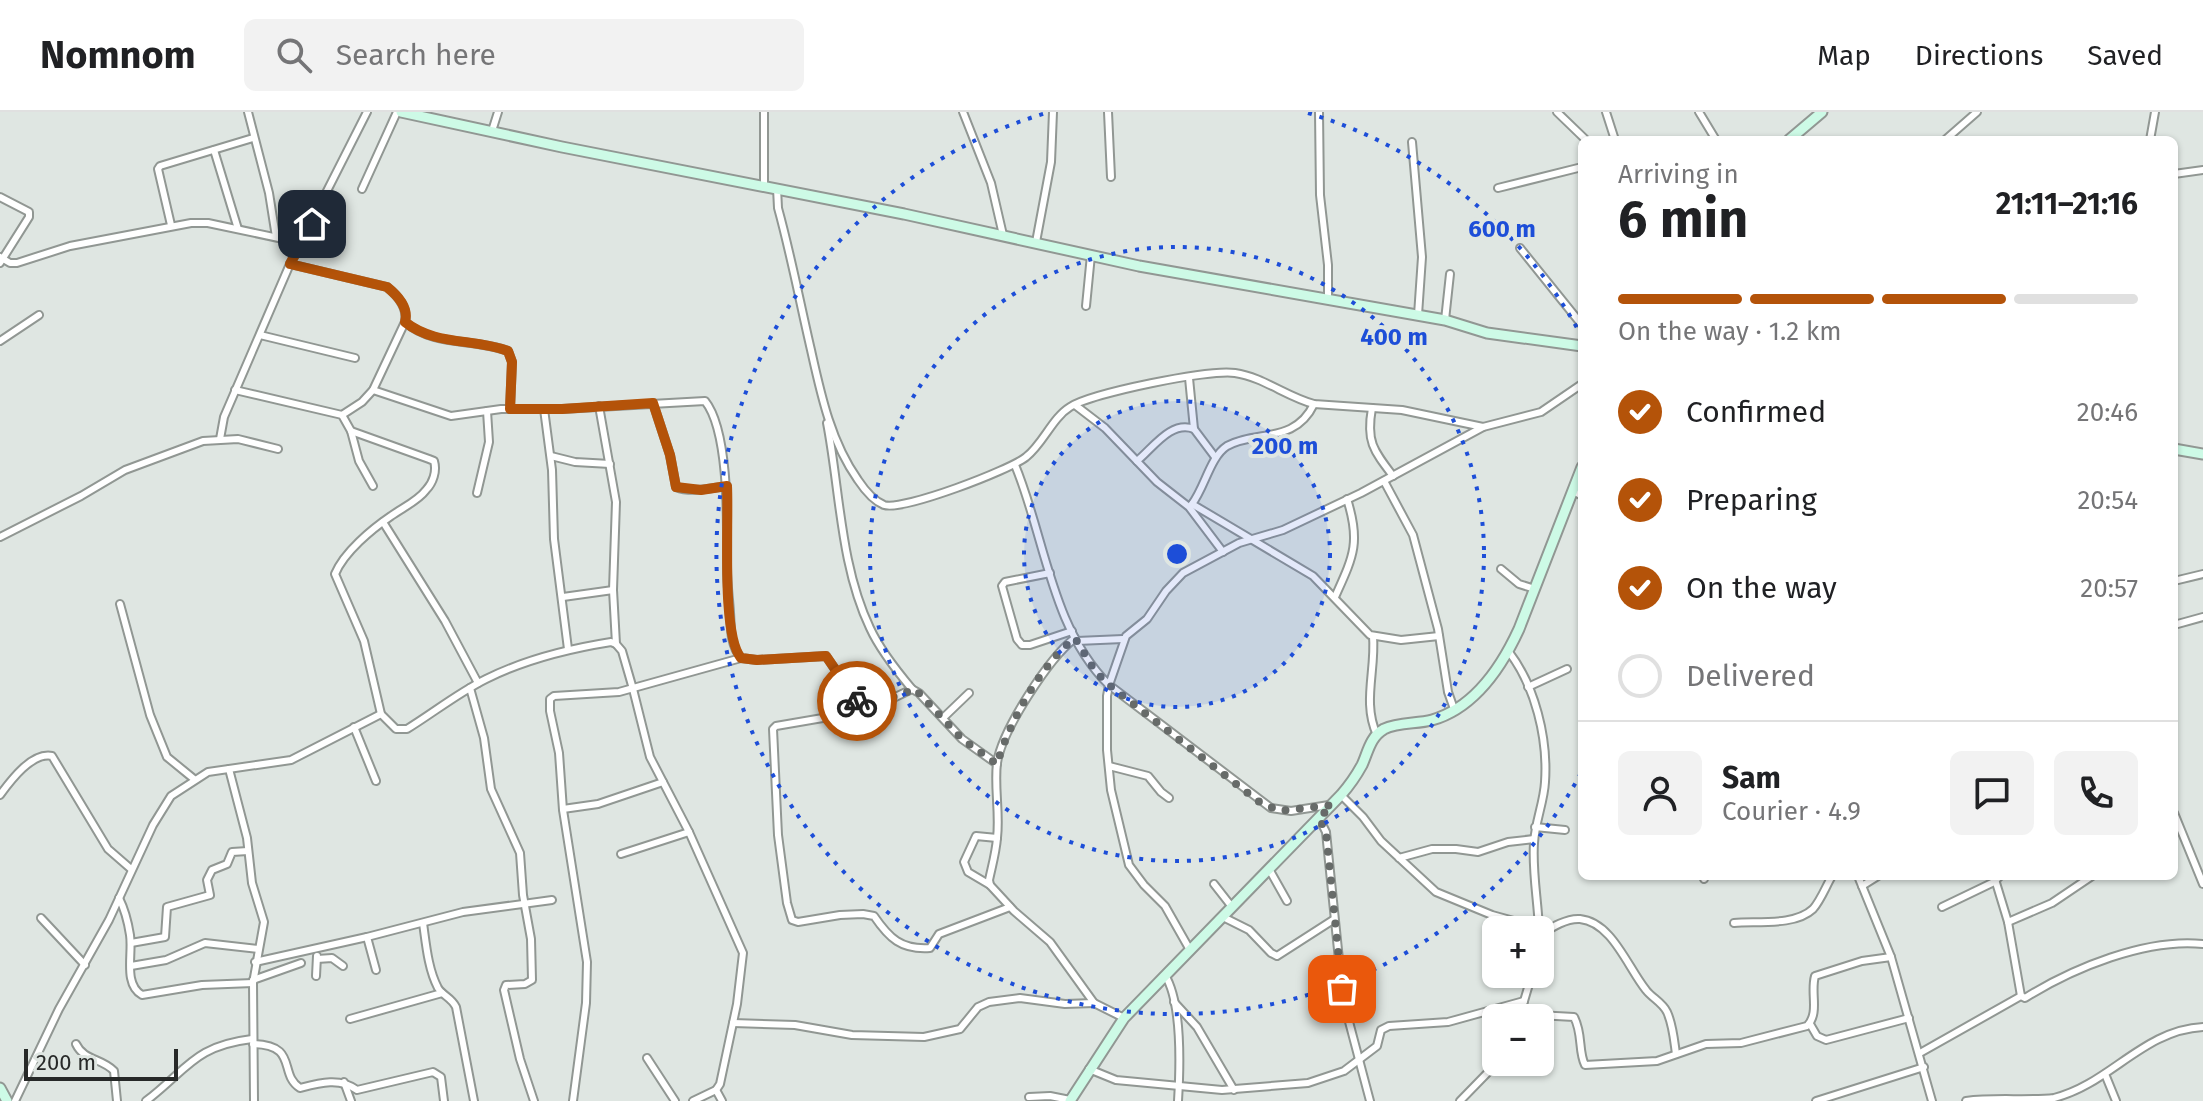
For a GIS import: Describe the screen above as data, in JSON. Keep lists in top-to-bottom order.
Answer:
{
  "scale_bar": "200 m",
  "page": {
    "header": "Nomnom",
    "search": "Search here",
    "nav": ["Map", "Directions", "Saved"],
    "heading": ["6 min", "Arriving in", "21:11–21:16"],
    "panel": ["Sam", "Courier · 4.9"],
    "bar": "On the way · 1.2 km",
    "list": [
      ["Confirmed", "20:46"],
      ["Preparing", "20:54"],
      ["On the way", "20:57"],
      "Delivered"
    ],
    "map_buttons": ["+", "−"],
    "scale": "200 m"
  },
  "rings": ["600 m", "400 m", "200 m"]
}
